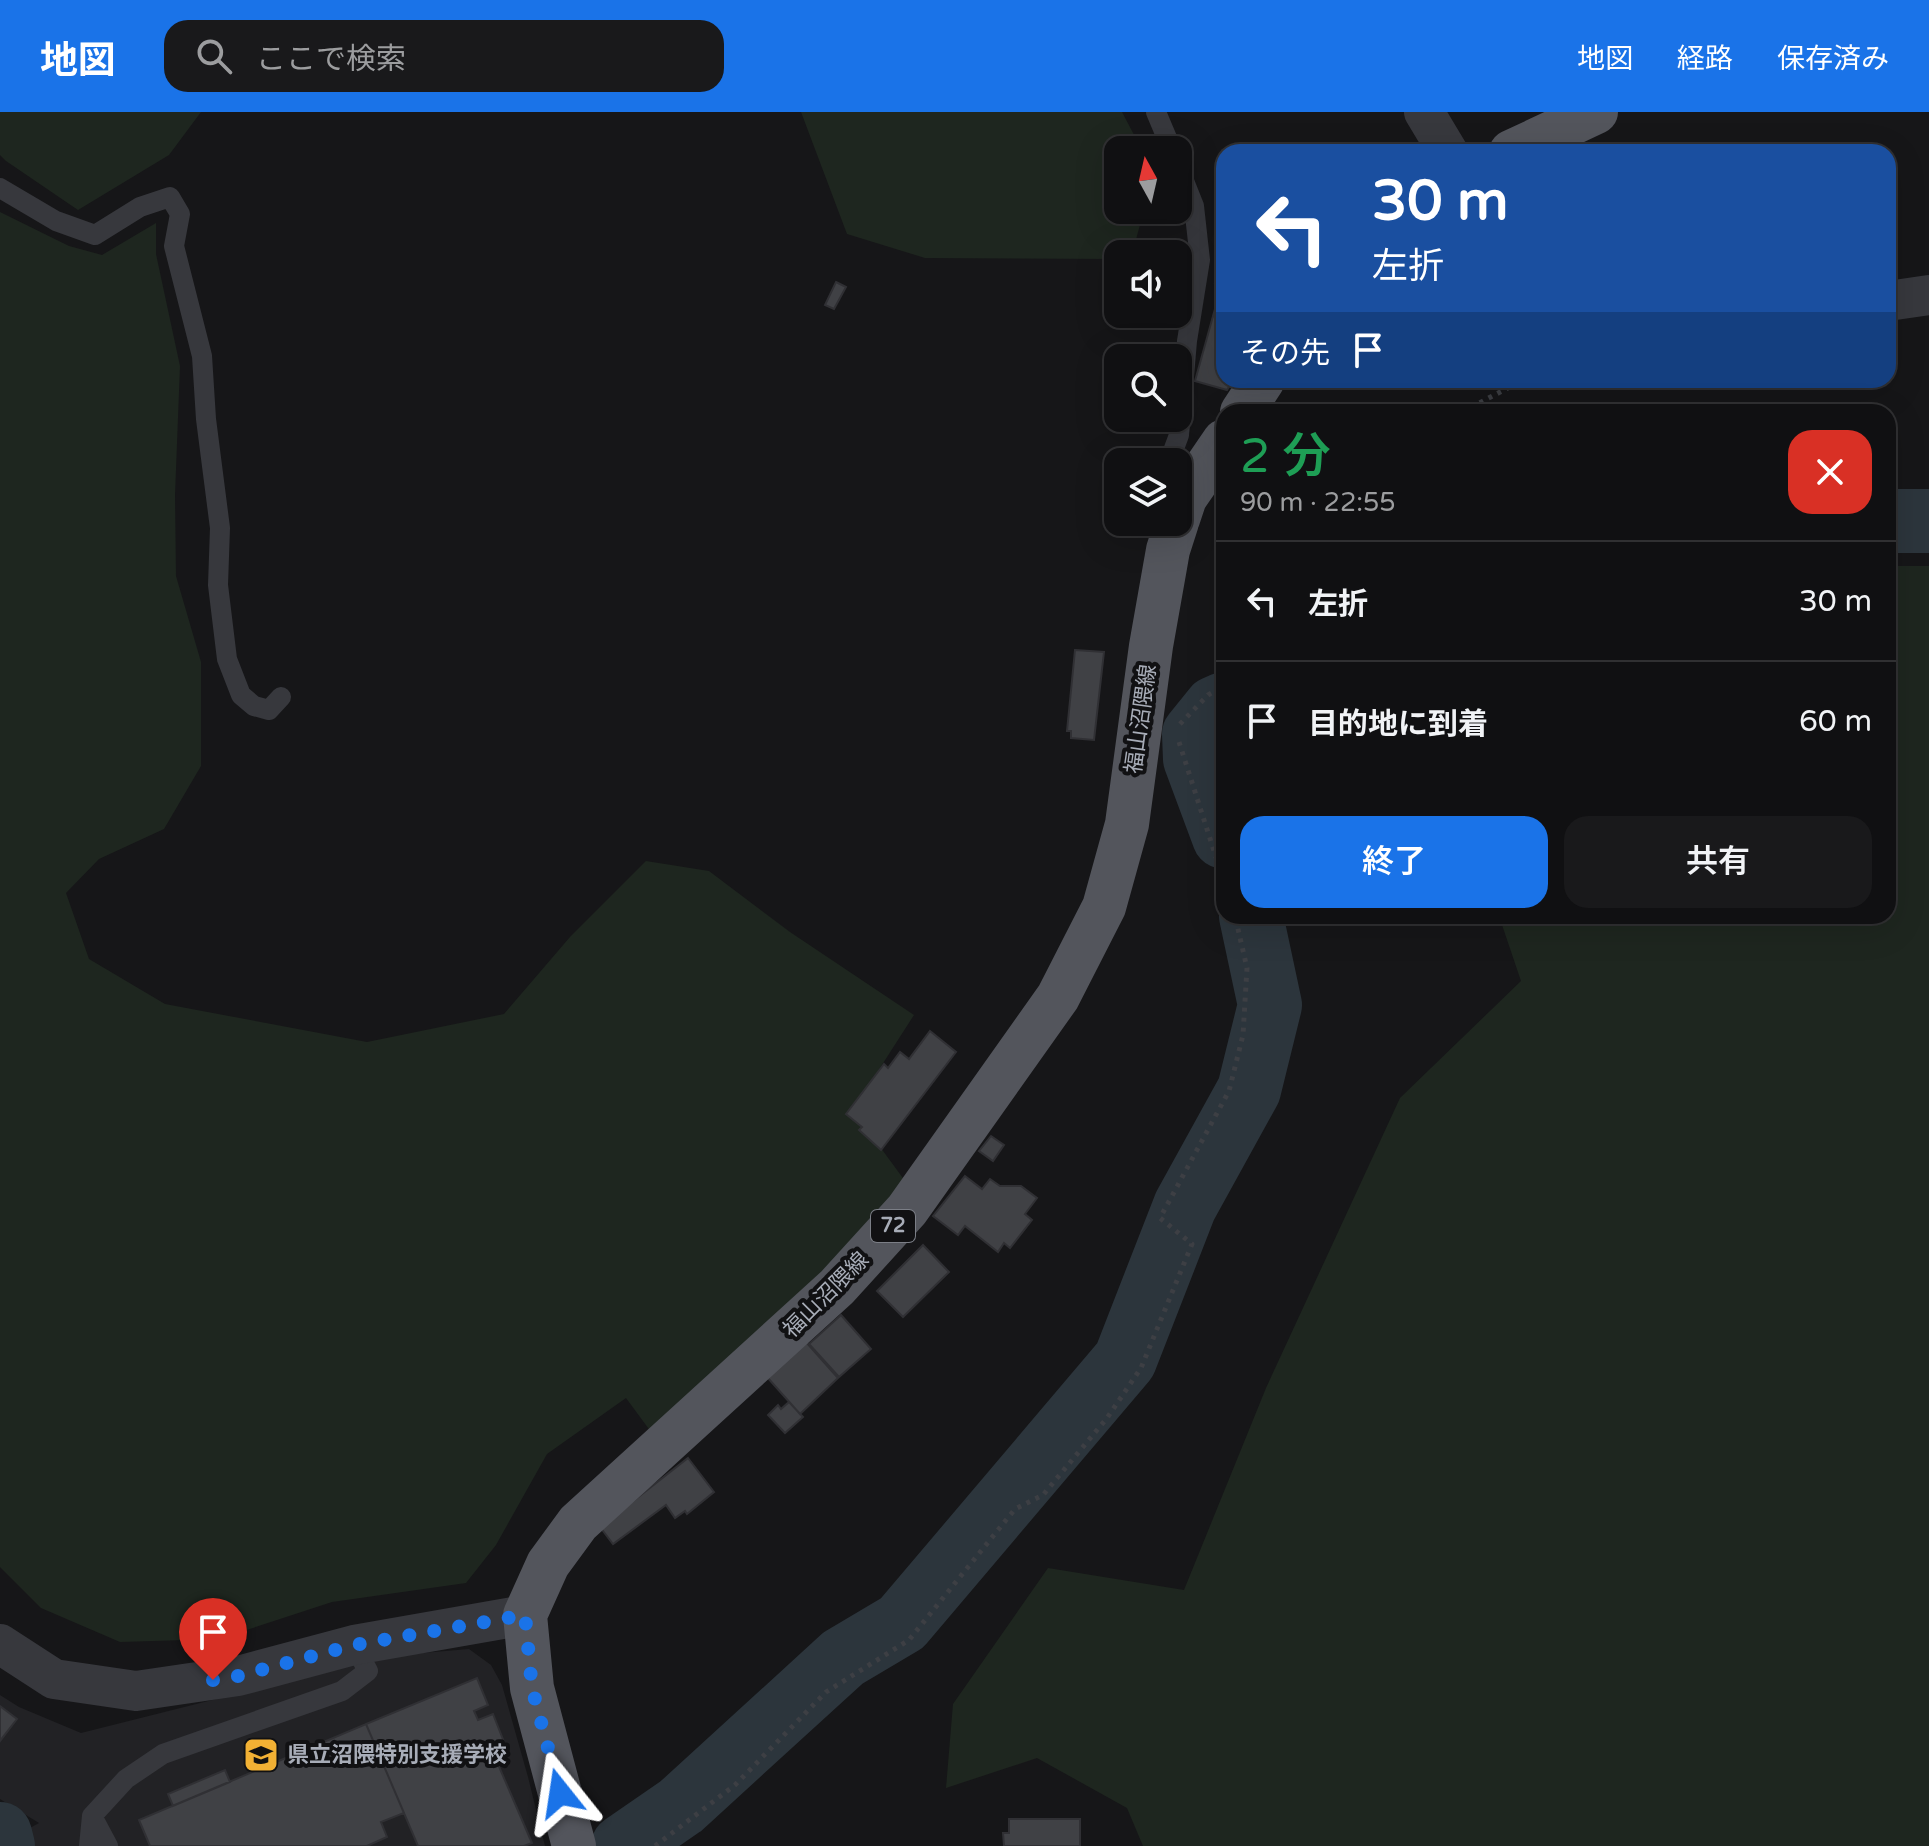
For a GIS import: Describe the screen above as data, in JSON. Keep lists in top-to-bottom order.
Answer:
{
  "streets": {
    "main road": ["福山沼隈線", "72"]
  },
  "places": {
    "school or university": ["県立沼隈特別支援学校"]
  },
  "north": "top",
  "page": {
    "header": "地図",
    "search": "ここで検索",
    "nav": ["地図", "経路", "保存済み"],
    "turn": ["30 m", "左折"],
    "then": "その先",
    "heading": ["2 分", "90 m · 22:55"],
    "list": [
      {
        "name": "左折",
        "value": "30 m"
      },
      {
        "name": "目的地に到着",
        "value": "60 m"
      }
    ],
    "buttons": ["終了", "共有"]
  }
}
